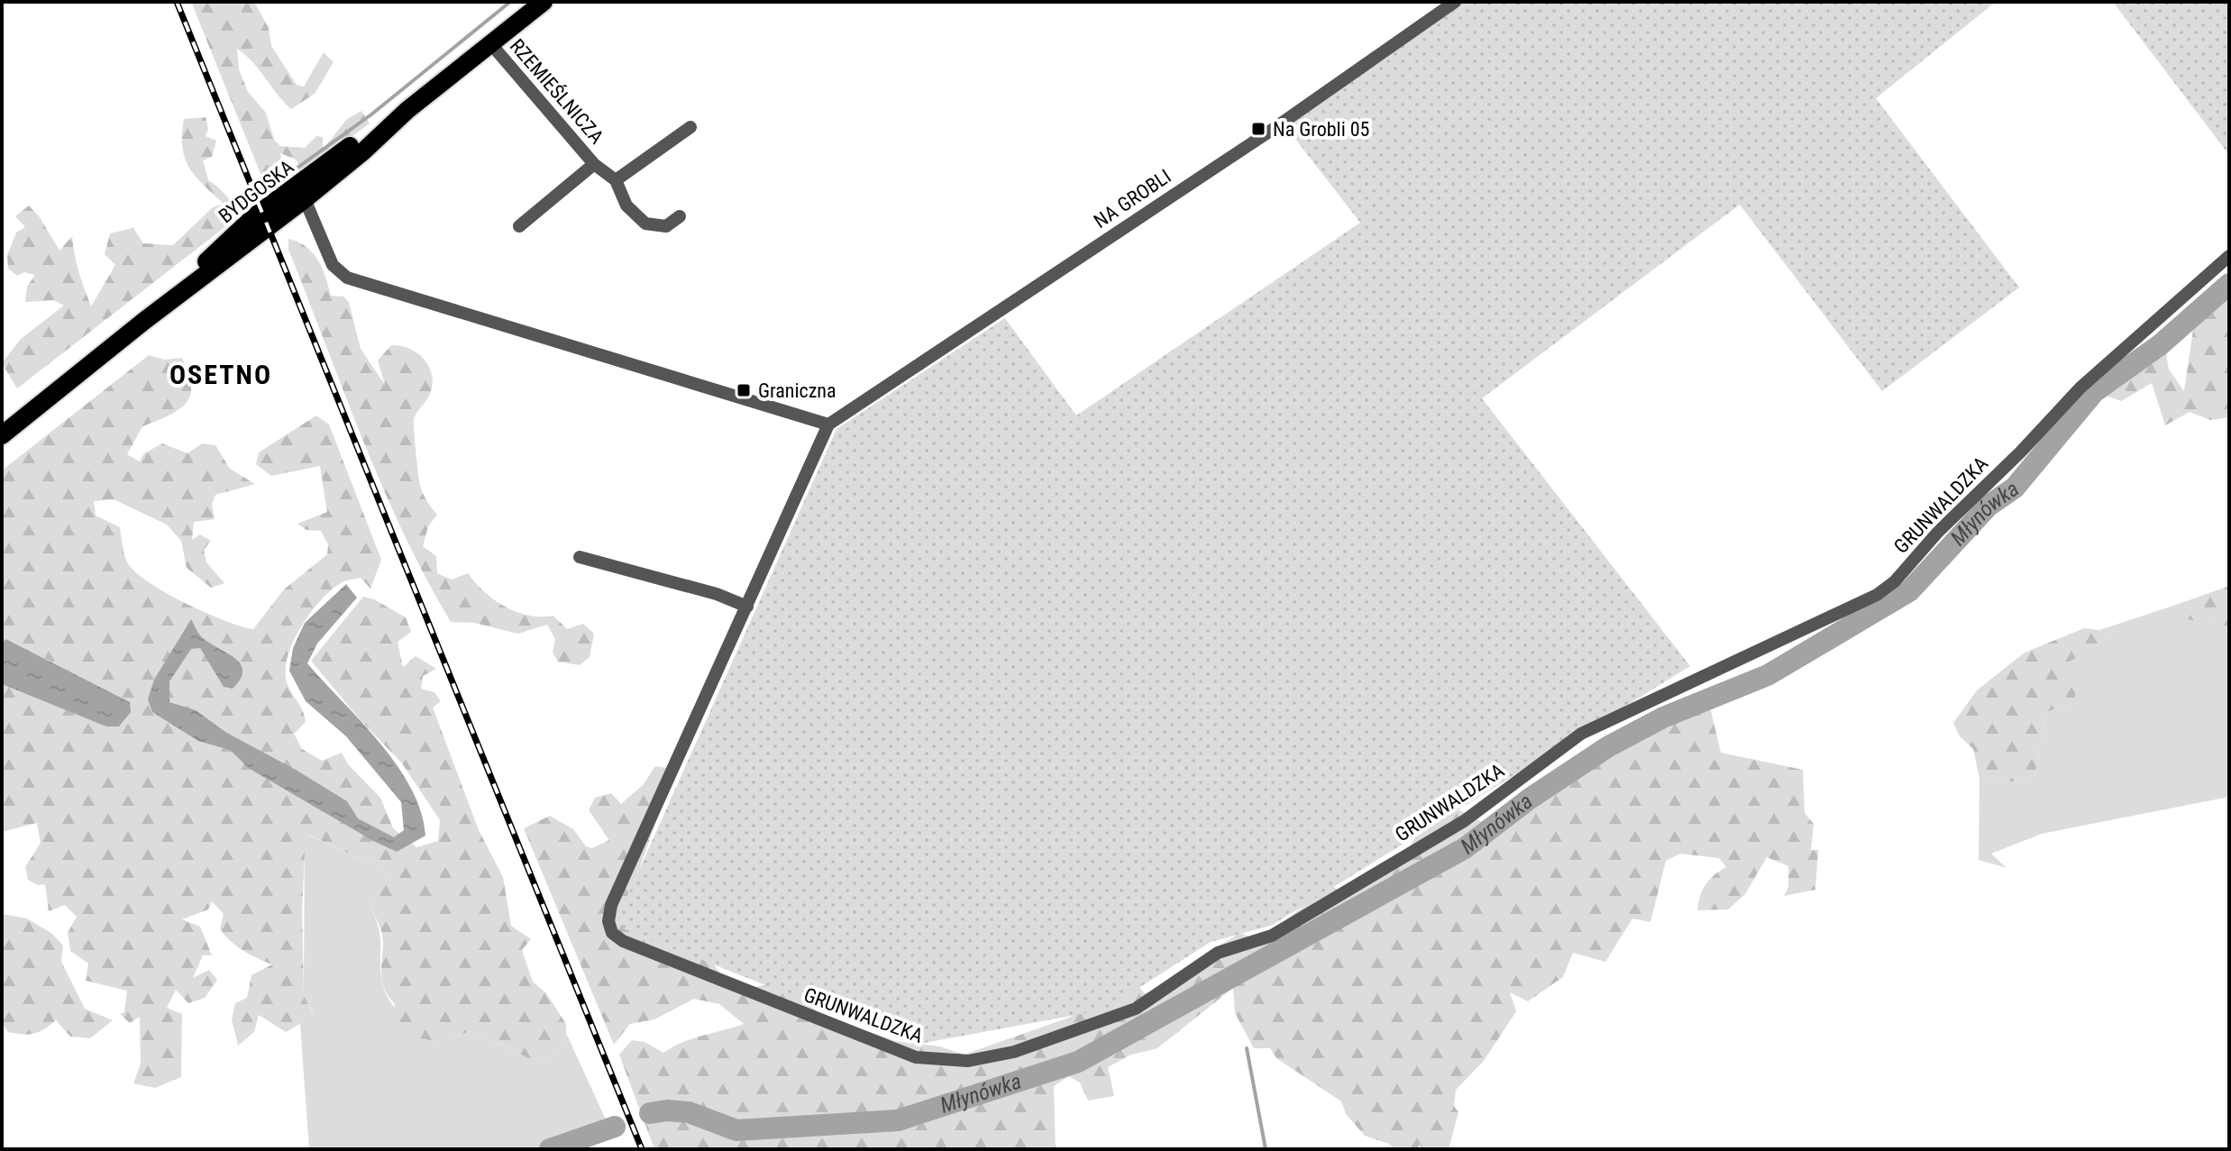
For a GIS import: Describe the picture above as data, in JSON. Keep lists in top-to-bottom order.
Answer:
{
  "streets": {
    "main road": ["BYDGOSKA"],
    "street": ["RZEMIEŚLNICZA", "NA GROBLI", "GRUNWALDZKA"]
  },
  "crossings": [
    ["RZEMIEŚLNICZA", "BYDGOSKA"]
  ],
  "districts": ["OSETNO"],
  "water": ["Młynówka"],
  "places": {
    "transit": ["Na Grobli 05", "Graniczna"]
  }
}
